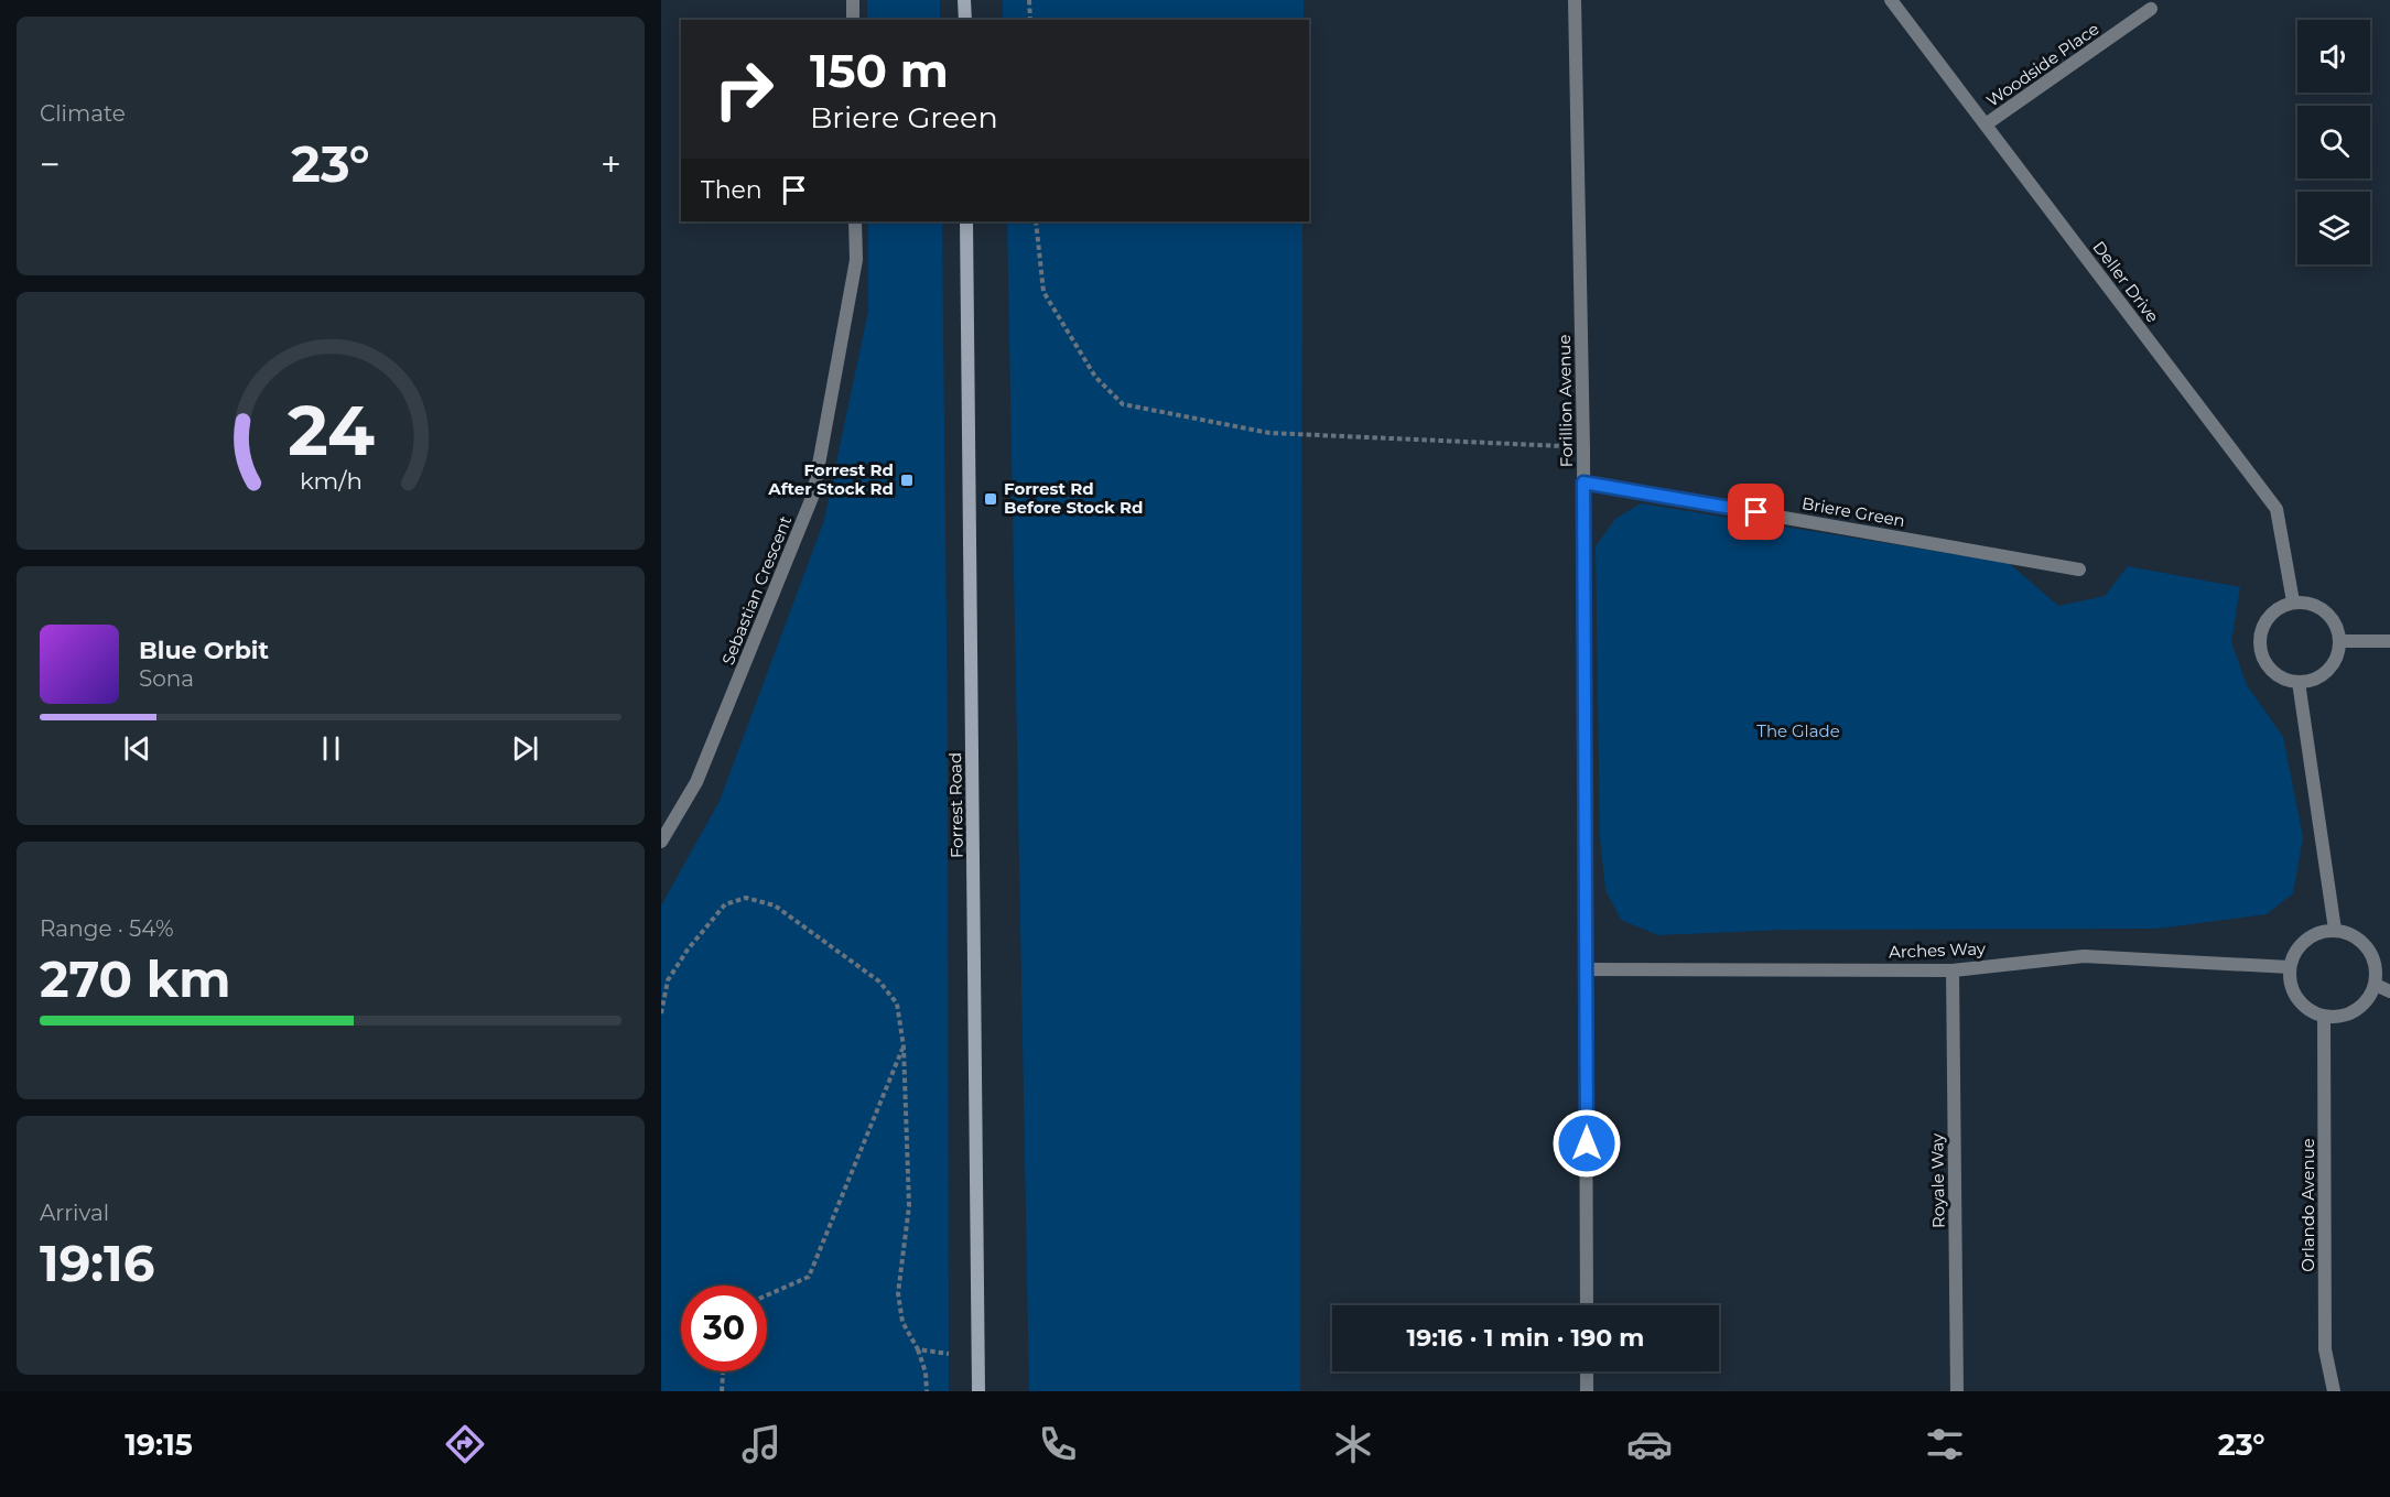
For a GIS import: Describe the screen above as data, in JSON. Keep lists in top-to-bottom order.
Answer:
{
  "streets": {
    "main road": ["Forrest Road"],
    "street": [
      "Woodside Place",
      "Deller Drive",
      "Forillion Avenue",
      "Briere Green",
      "Sebastian Crescent",
      "Arches Way",
      "Royale Way",
      "Orlando Avenue"
    ]
  },
  "crossings": [
    ["Woodside Place", "Deller Drive"],
    ["Forillion Avenue", "Briere Green"],
    ["Forillion Avenue", "Arches Way"],
    ["Arches Way", "Royale Way"],
    ["Arches Way", "Orlando Avenue"]
  ],
  "parks": ["The Glade"],
  "places": {
    "transit": ["Forrest Rd After Stock Rd", "Forrest Rd Before Stock Rd"]
  },
  "page": {
    "tile": [
      "Climate",
      ["Range · 54%", "270 km"],
      ["Arrival", "19:16"]
    ],
    "turn": ["150 m", "Briere Green"],
    "heat": ["−", "23°", "+"],
    "then": "Then",
    "song": ["Blue Orbit", "Sona"],
    "limit": "30",
    "trip": "19:16 · 1 min · 190 m",
    "tabs": ["19:15", "23°"],
    "gauge": ["24", "km/h"]
  }
}
